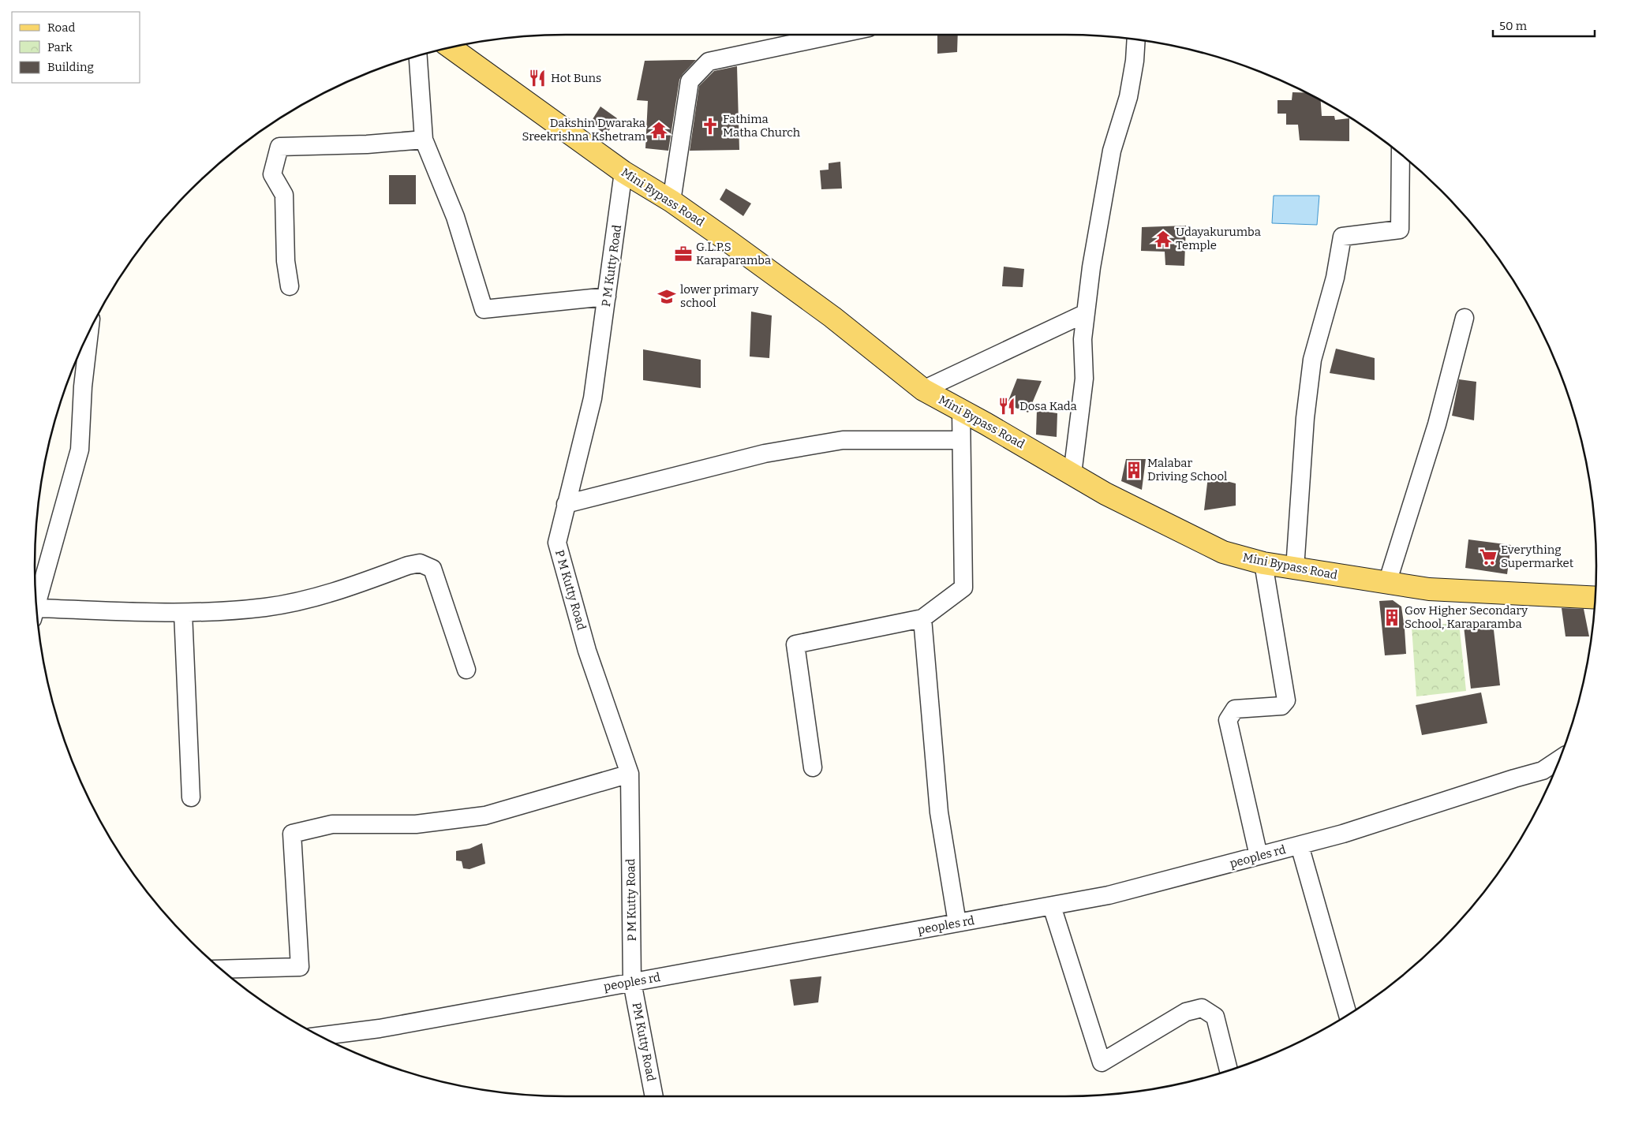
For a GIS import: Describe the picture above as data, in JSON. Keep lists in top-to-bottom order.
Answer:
{
  "streets": {
    "main road": ["Mini Bypass Road"],
    "street": ["P M Kutty Road", "peoples rd", "PM Kutty Road"]
  },
  "crossings": [
    ["Mini Bypass Road", "P M Kutty Road"],
    ["P M Kutty Road", "peoples rd"],
    ["P M Kutty Road", "PM Kutty Road"],
    ["peoples rd", "PM Kutty Road"]
  ],
  "places": {
    "restaurant": ["Hot Buns", "Dosa Kada"],
    "church": ["Fathima Matha Church"],
    "temple": ["Dakshin Dwaraka Sreekrishna Kshetram", "Udayakurumba Temple"],
    "office": ["G.L.P.S Karaparamba"],
    "school or university": ["lower primary school"],
    "building": ["Malabar Driving School", "Gov Higher Secondary School, Karaparamba"],
    "supermarket": ["Everything Supermarket"]
  },
  "legend": ["Road", "Park", "Building"],
  "scale_bar": "50 m"
}
